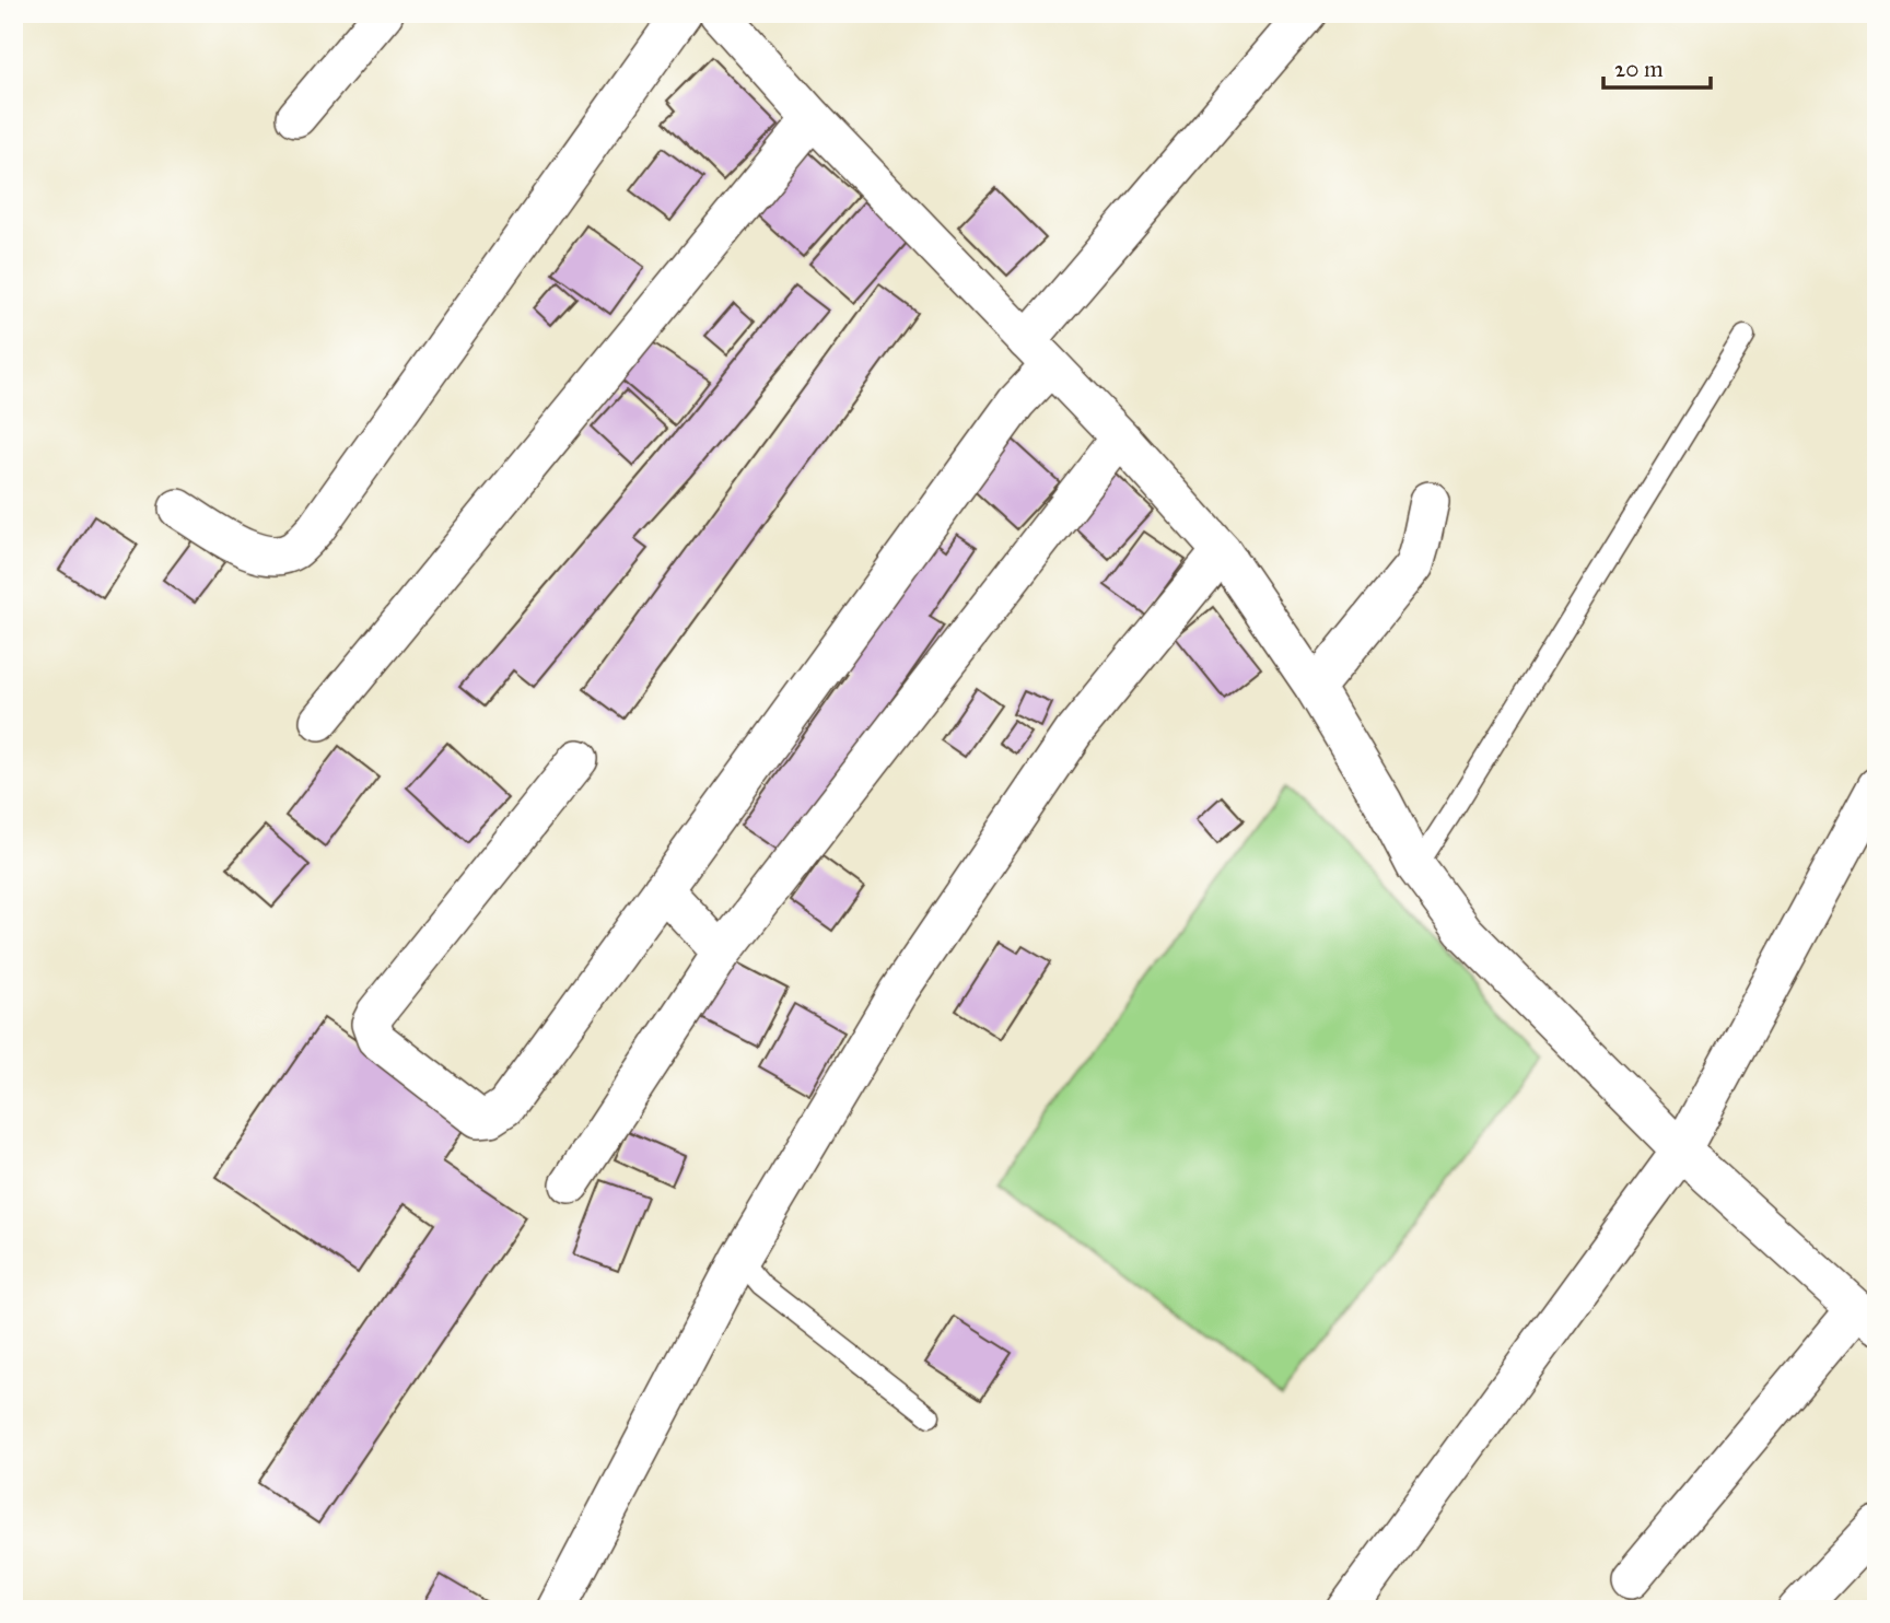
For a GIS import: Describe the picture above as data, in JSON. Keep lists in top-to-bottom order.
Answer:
{
  "scale_bar": "20 m"
}
